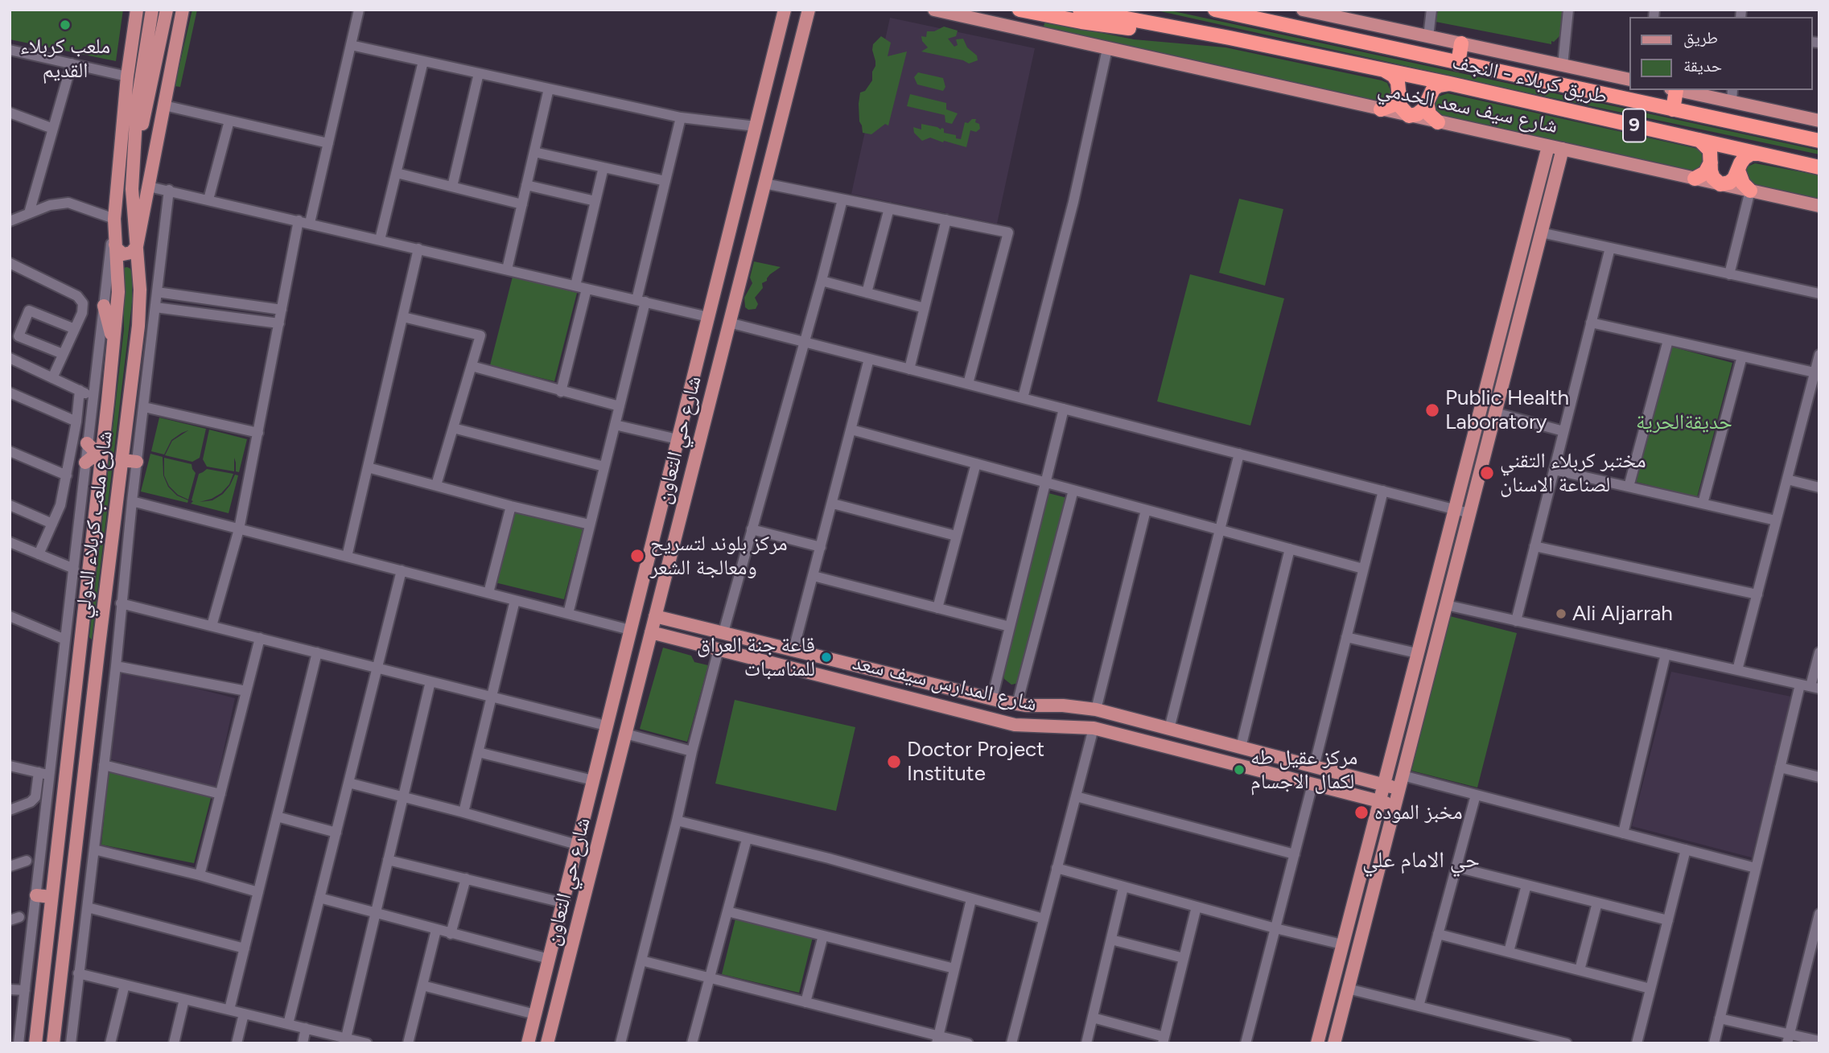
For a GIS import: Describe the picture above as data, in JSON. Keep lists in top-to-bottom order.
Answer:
{
  "streets": {
    "highway": ["طريق كربلاء - النجف", "9"],
    "main road": [
      "شارع سيف سعد الخدمي",
      "شارع حي التعاون",
      "شارع ملعب كربلاء الدولي",
      "شارع المدارس سيف سعد"
    ]
  },
  "crossings": [
    ["طريق كربلاء - النجف", "9"],
    ["شارع حي التعاون", "شارع المدارس سيف سعد"]
  ],
  "districts": ["حي الامام علي"],
  "parks": ["حديقةالحرية"],
  "places": [
    "ملعب كربلاء القديم",
    "Public Health Laboratory",
    "مختبر كربلاء التقني لصناعة الاسنان",
    "مركز بلوند لتسريح ومعالجة الشعر",
    "Ali Aljarrah",
    "قاعة جنة العراق للمناسبات",
    "Doctor Project Institute",
    "مركز عقيل طه لكمال الاجسام",
    "مخبز الموده"
  ],
  "legend": ["طريق", "حديقة"]
}
